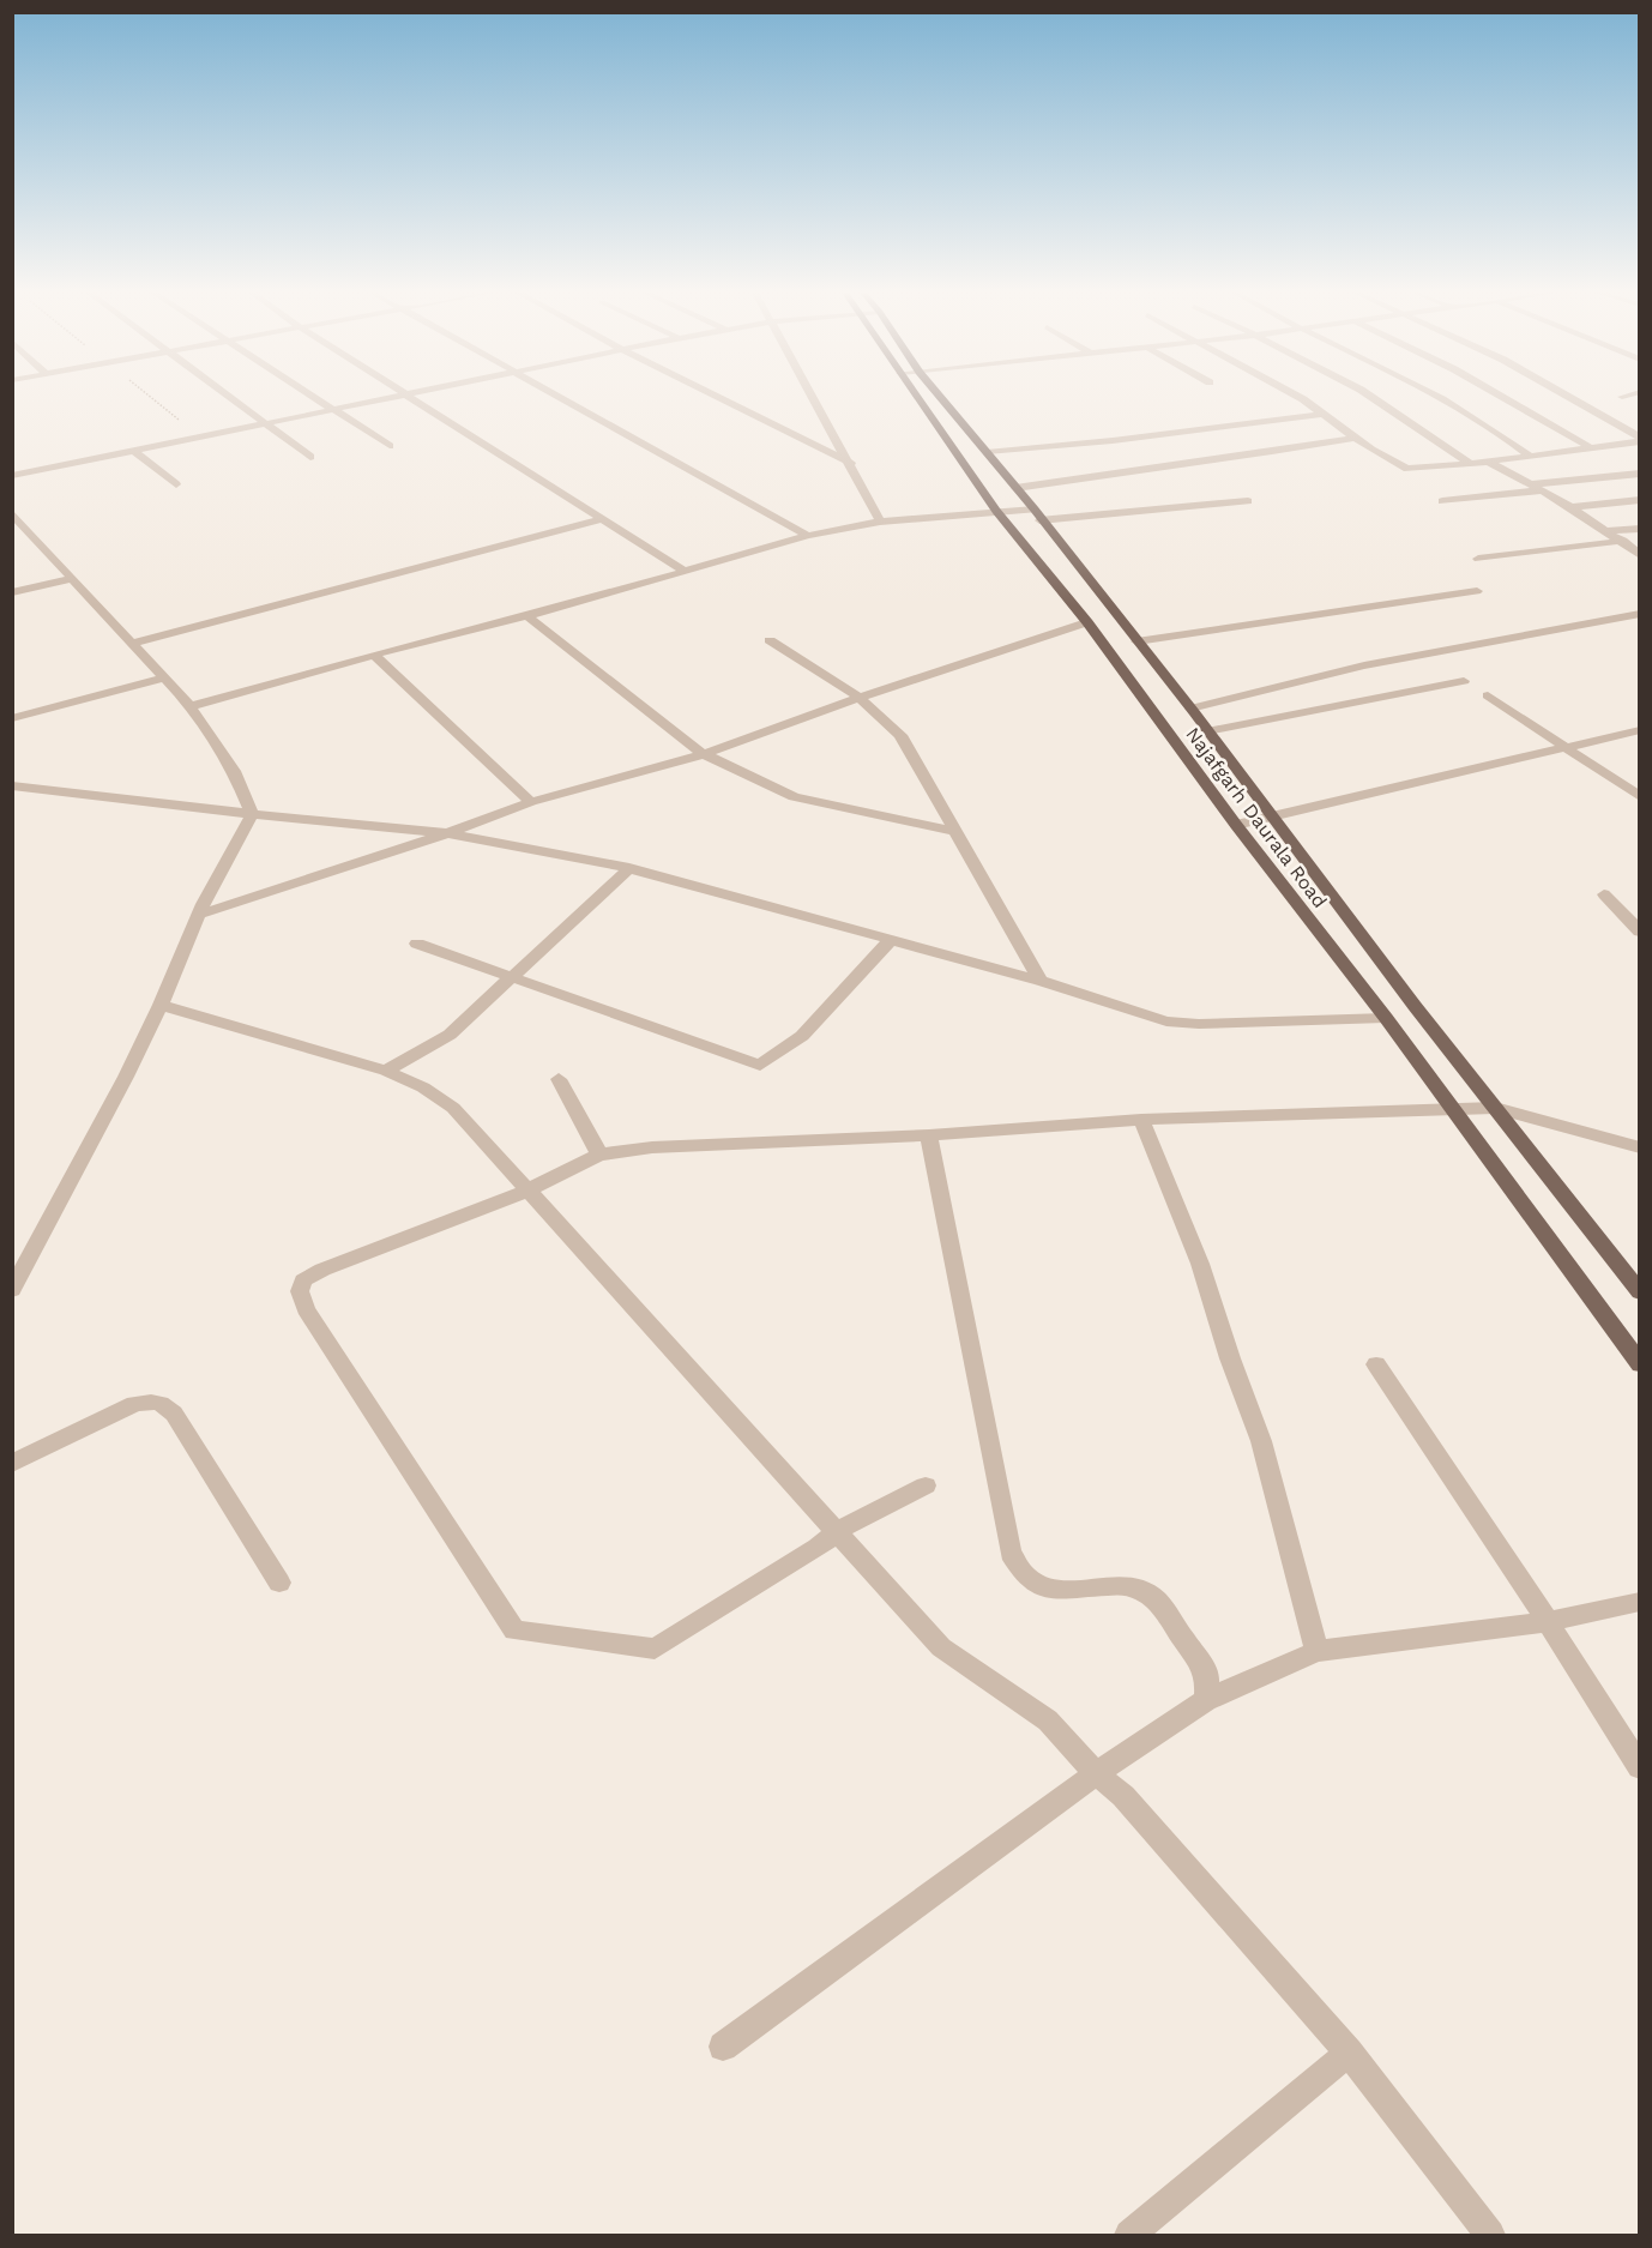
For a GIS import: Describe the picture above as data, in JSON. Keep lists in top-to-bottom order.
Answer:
{
  "streets": {
    "main road": ["Najafgarh Daurala Road"]
  }
}
